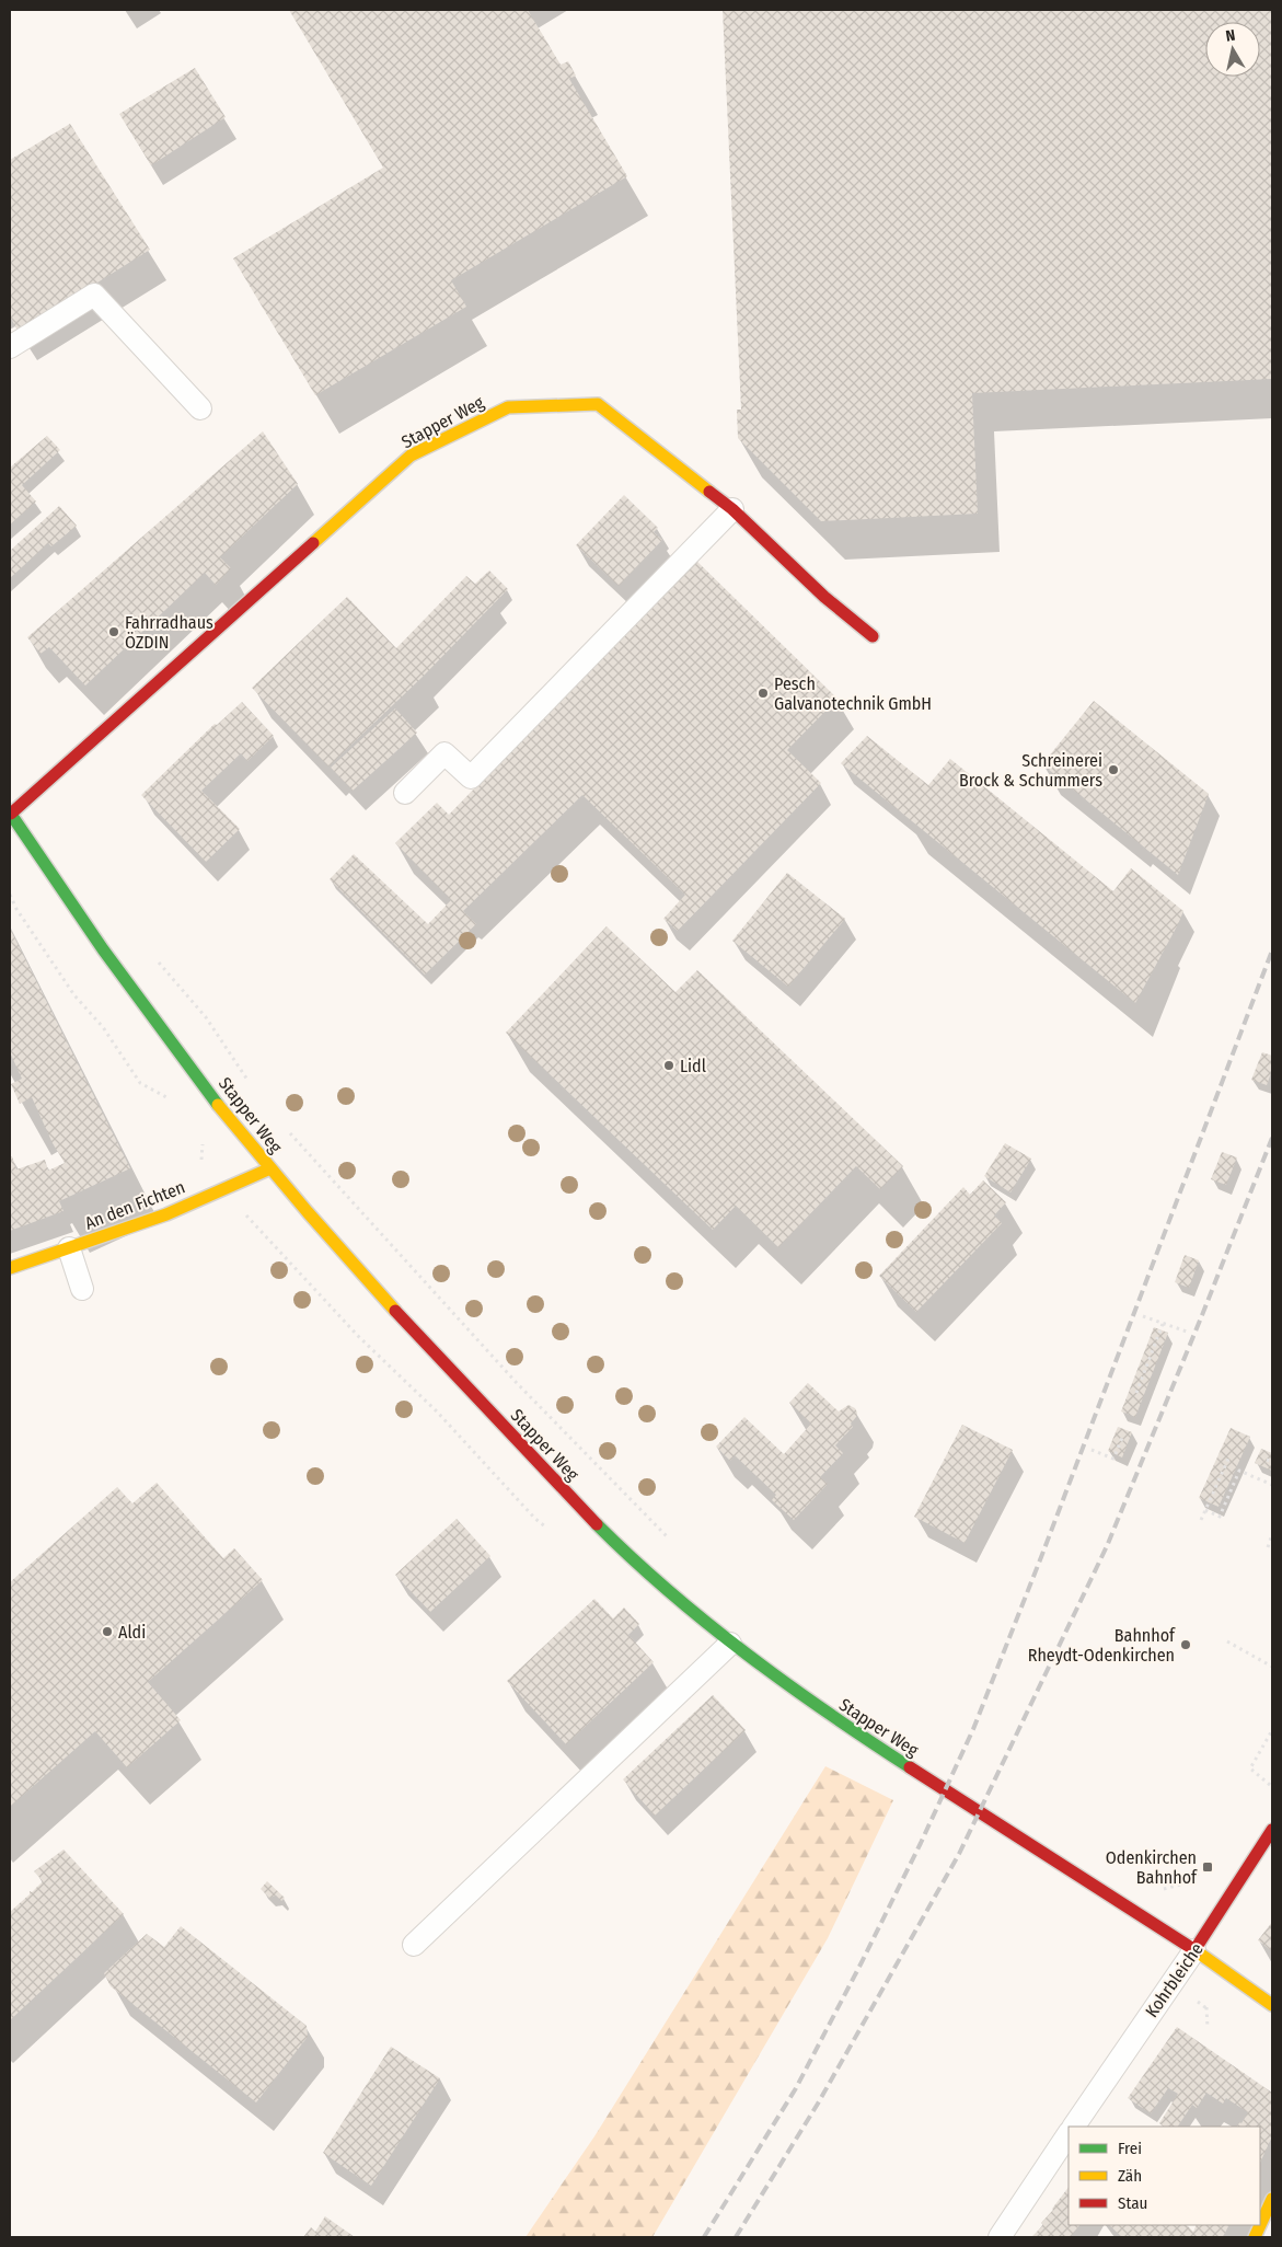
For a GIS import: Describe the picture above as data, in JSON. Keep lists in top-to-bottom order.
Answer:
{
  "streets": {
    "main road": ["Stapper Weg", "An den Fichten", "Kohrbleiche"]
  },
  "crossings": [
    ["Stapper Weg", "An den Fichten"],
    ["Stapper Weg", "Kohrbleiche"]
  ],
  "places": {
    "other": [
      "Fahrradhaus ÖZDIN",
      "Pesch Galvanotechnik GmbH",
      "Schreinerei Brock & Schummers",
      "Lidl",
      "Aldi",
      "Bahnhof Rheydt-Odenkirchen"
    ],
    "transit": ["Odenkirchen Bahnhof"]
  },
  "legend": ["Frei", "Zäh", "Stau"],
  "north": "top"
}
